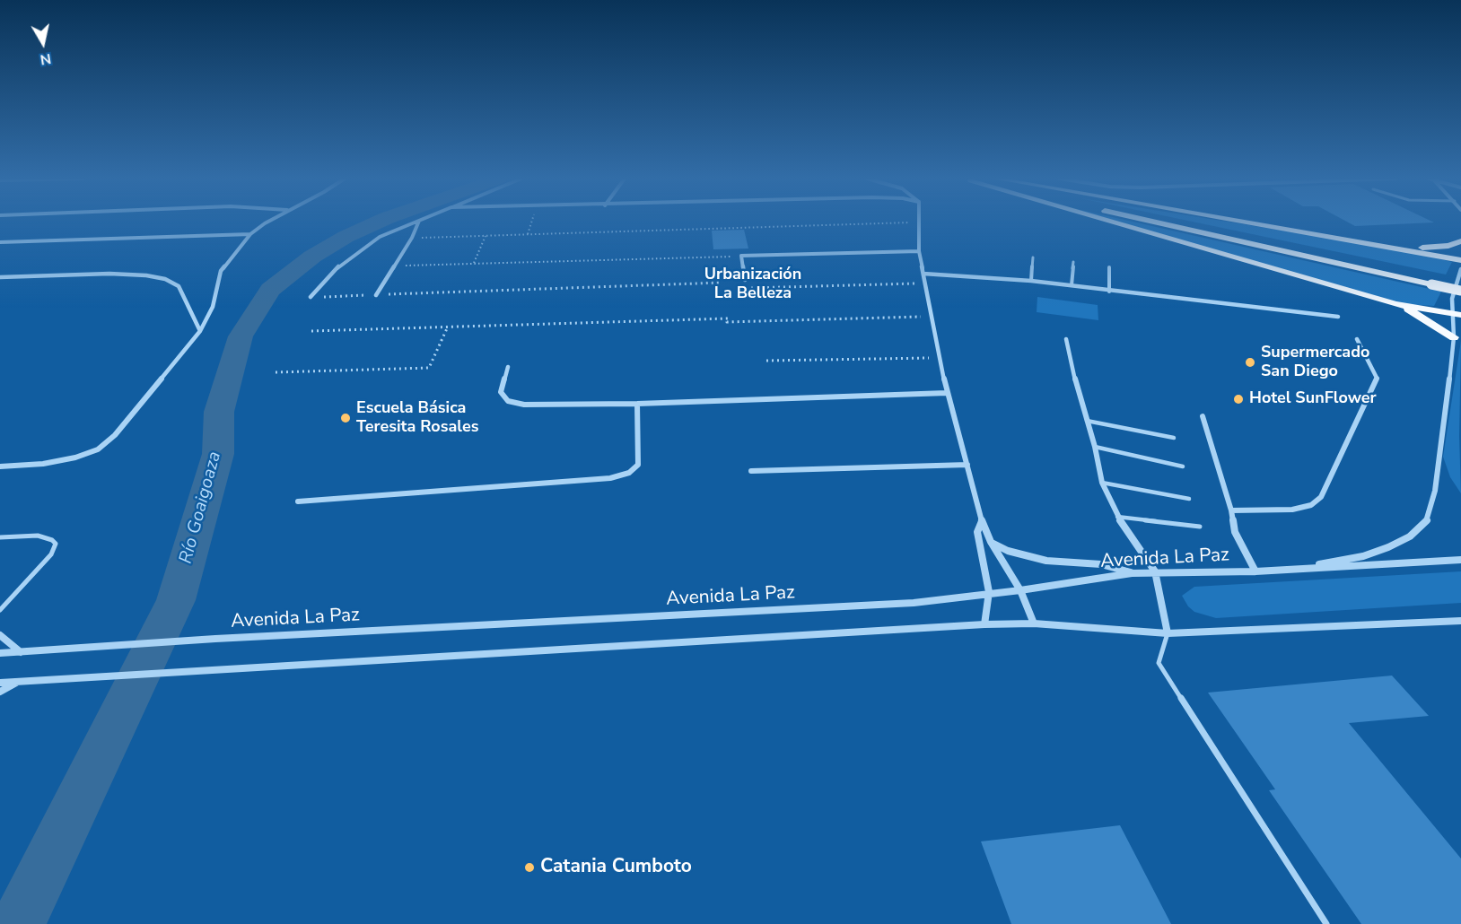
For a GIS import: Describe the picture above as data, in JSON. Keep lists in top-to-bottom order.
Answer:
{
  "streets": {
    "street": ["Avenida La Paz"]
  },
  "districts": ["Urbanización La Belleza"],
  "water": ["Río Goaigoaza"],
  "places": [
    "Supermercado San Diego",
    "Hotel SunFlower",
    "Escuela Básica Teresita Rosales",
    "Catania Cumboto"
  ],
  "north": "bottom"
}
